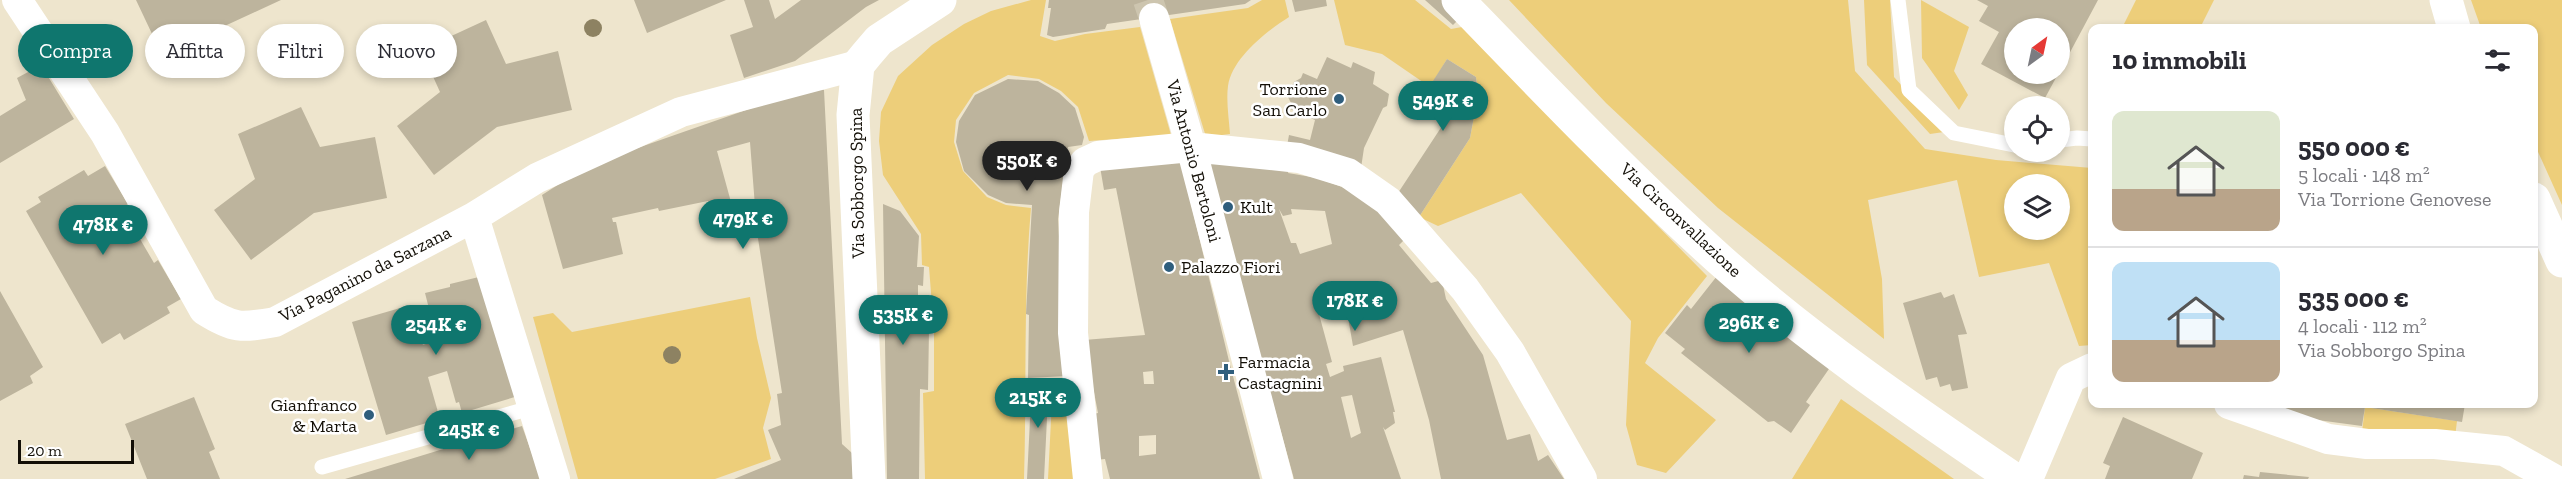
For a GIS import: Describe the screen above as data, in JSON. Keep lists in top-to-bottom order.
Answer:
{
  "streets": {
    "street": [
      "Via Antonio Bertoloni",
      "Via Sobborgo Spina",
      "Via Circonvallazione",
      "Via Paganino da Sarzana"
    ]
  },
  "crossings": [
    ["Via Sobborgo Spina", "Via Paganino da Sarzana"]
  ],
  "places": {
    "other": [
      "Torrione San Carlo",
      "Kult",
      "Palazzo Fiori",
      "Gianfranco & Marta"
    ],
    "health": ["Farmacia Castagnini"]
  },
  "scale_bar": "20 m",
  "north": "top right",
  "page": {
    "chip": [
      "Compra",
      "Affitta",
      "Filtri",
      "Nuovo"
    ],
    "heading": "10 immobili",
    "price": [
      "549K €",
      "550K €",
      "479K €",
      "478K €",
      "178K €",
      "535K €",
      "296K €",
      "254K €",
      "215K €",
      "245K €"
    ],
    "list": [
      {
        "name": "550 000 €",
        "note": "5 locali · 148 m² · Via Torrione Genovese"
      },
      {
        "name": "535 000 €",
        "note": "4 locali · 112 m² · Via Sobborgo Spina"
      }
    ],
    "scale": "20 m"
  }
}
